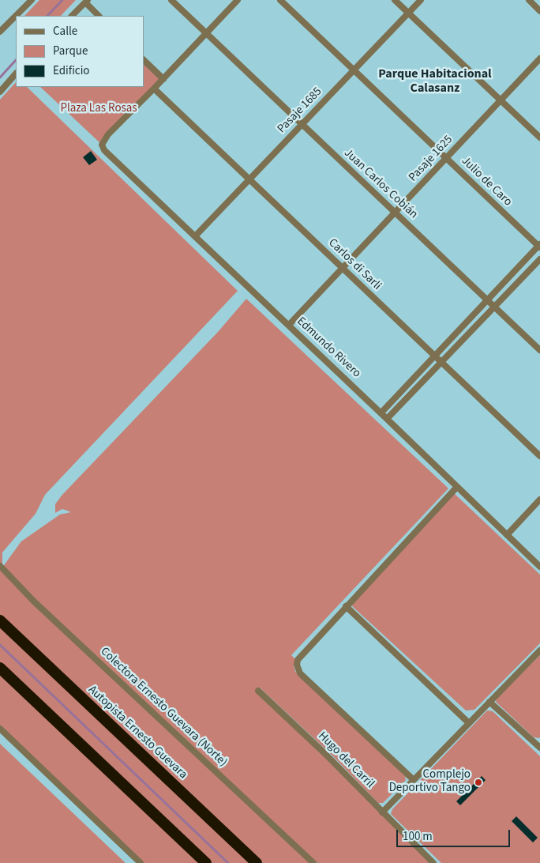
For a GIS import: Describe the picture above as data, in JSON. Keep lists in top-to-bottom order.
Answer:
{
  "streets": {
    "highway": ["Autopista Ernesto Guevara"],
    "street": [
      "Pasaje 1685",
      "Pasaje 1625",
      "Julio de Caro",
      "Juan Carlos Cobián",
      "Carlos di Sarli",
      "Edmundo Rivero",
      "Colectora Ernesto Guevara (Norte)",
      "Hugo del Carril"
    ]
  },
  "crossings": [
    ["Pasaje 1685", "Julio de Caro"],
    ["Pasaje 1685", "Juan Carlos Cobián"],
    ["Pasaje 1685", "Carlos di Sarli"],
    ["Pasaje 1685", "Edmundo Rivero"],
    ["Pasaje 1625", "Julio de Caro"],
    ["Pasaje 1625", "Juan Carlos Cobián"],
    ["Pasaje 1625", "Carlos di Sarli"],
    ["Pasaje 1625", "Edmundo Rivero"],
    ["Carlos di Sarli", "Edmundo Rivero"]
  ],
  "districts": ["Parque Habitacional Calasanz"],
  "parks": ["Plaza Las Rosas"],
  "places": ["Complejo Deportivo Tango"],
  "legend": ["Calle", "Parque", "Edificio"],
  "scale_bar": "100 m"
}
